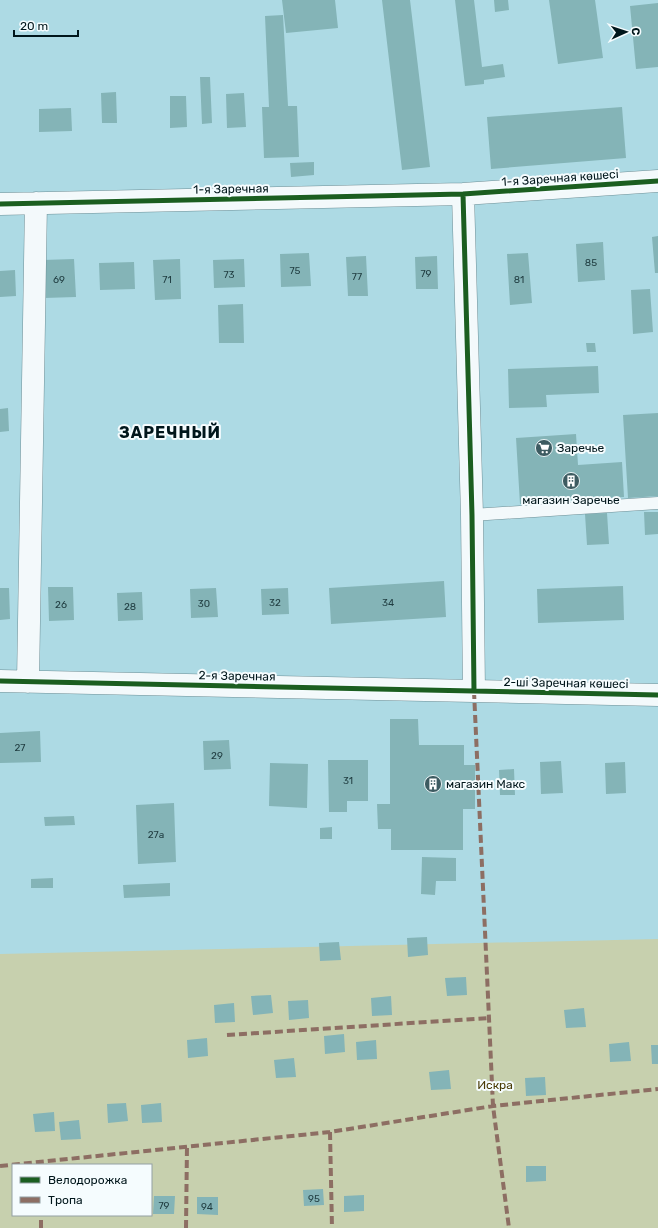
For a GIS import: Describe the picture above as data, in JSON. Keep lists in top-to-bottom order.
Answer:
{
  "streets": {
    "street": [
      "1-я Заречная көшесі",
      "1-я Заречная",
      "2-я Заречная",
      "2-ші Заречная көшесі"
    ]
  },
  "crossings": [
    ["1-я Заречная көшесі", "1-я Заречная"],
    ["2-я Заречная", "2-ші Заречная көшесі"]
  ],
  "districts": ["ЗАРЕЧНЫЙ"],
  "parks": ["Искра"],
  "places": {
    "supermarket": ["Заречье"],
    "building": ["магазин Заречье", "магазин Макс"]
  },
  "house_numbers": [
    "85",
    "75",
    "79",
    "73",
    "77",
    "69",
    "71",
    "81",
    "32",
    "34",
    "30",
    "26",
    "28",
    "27",
    "29",
    "31",
    "27а",
    "95",
    "79",
    "94"
  ],
  "legend": ["Велодорожка", "Тропа"],
  "scale_bar": "20 m",
  "north": "right"
}
